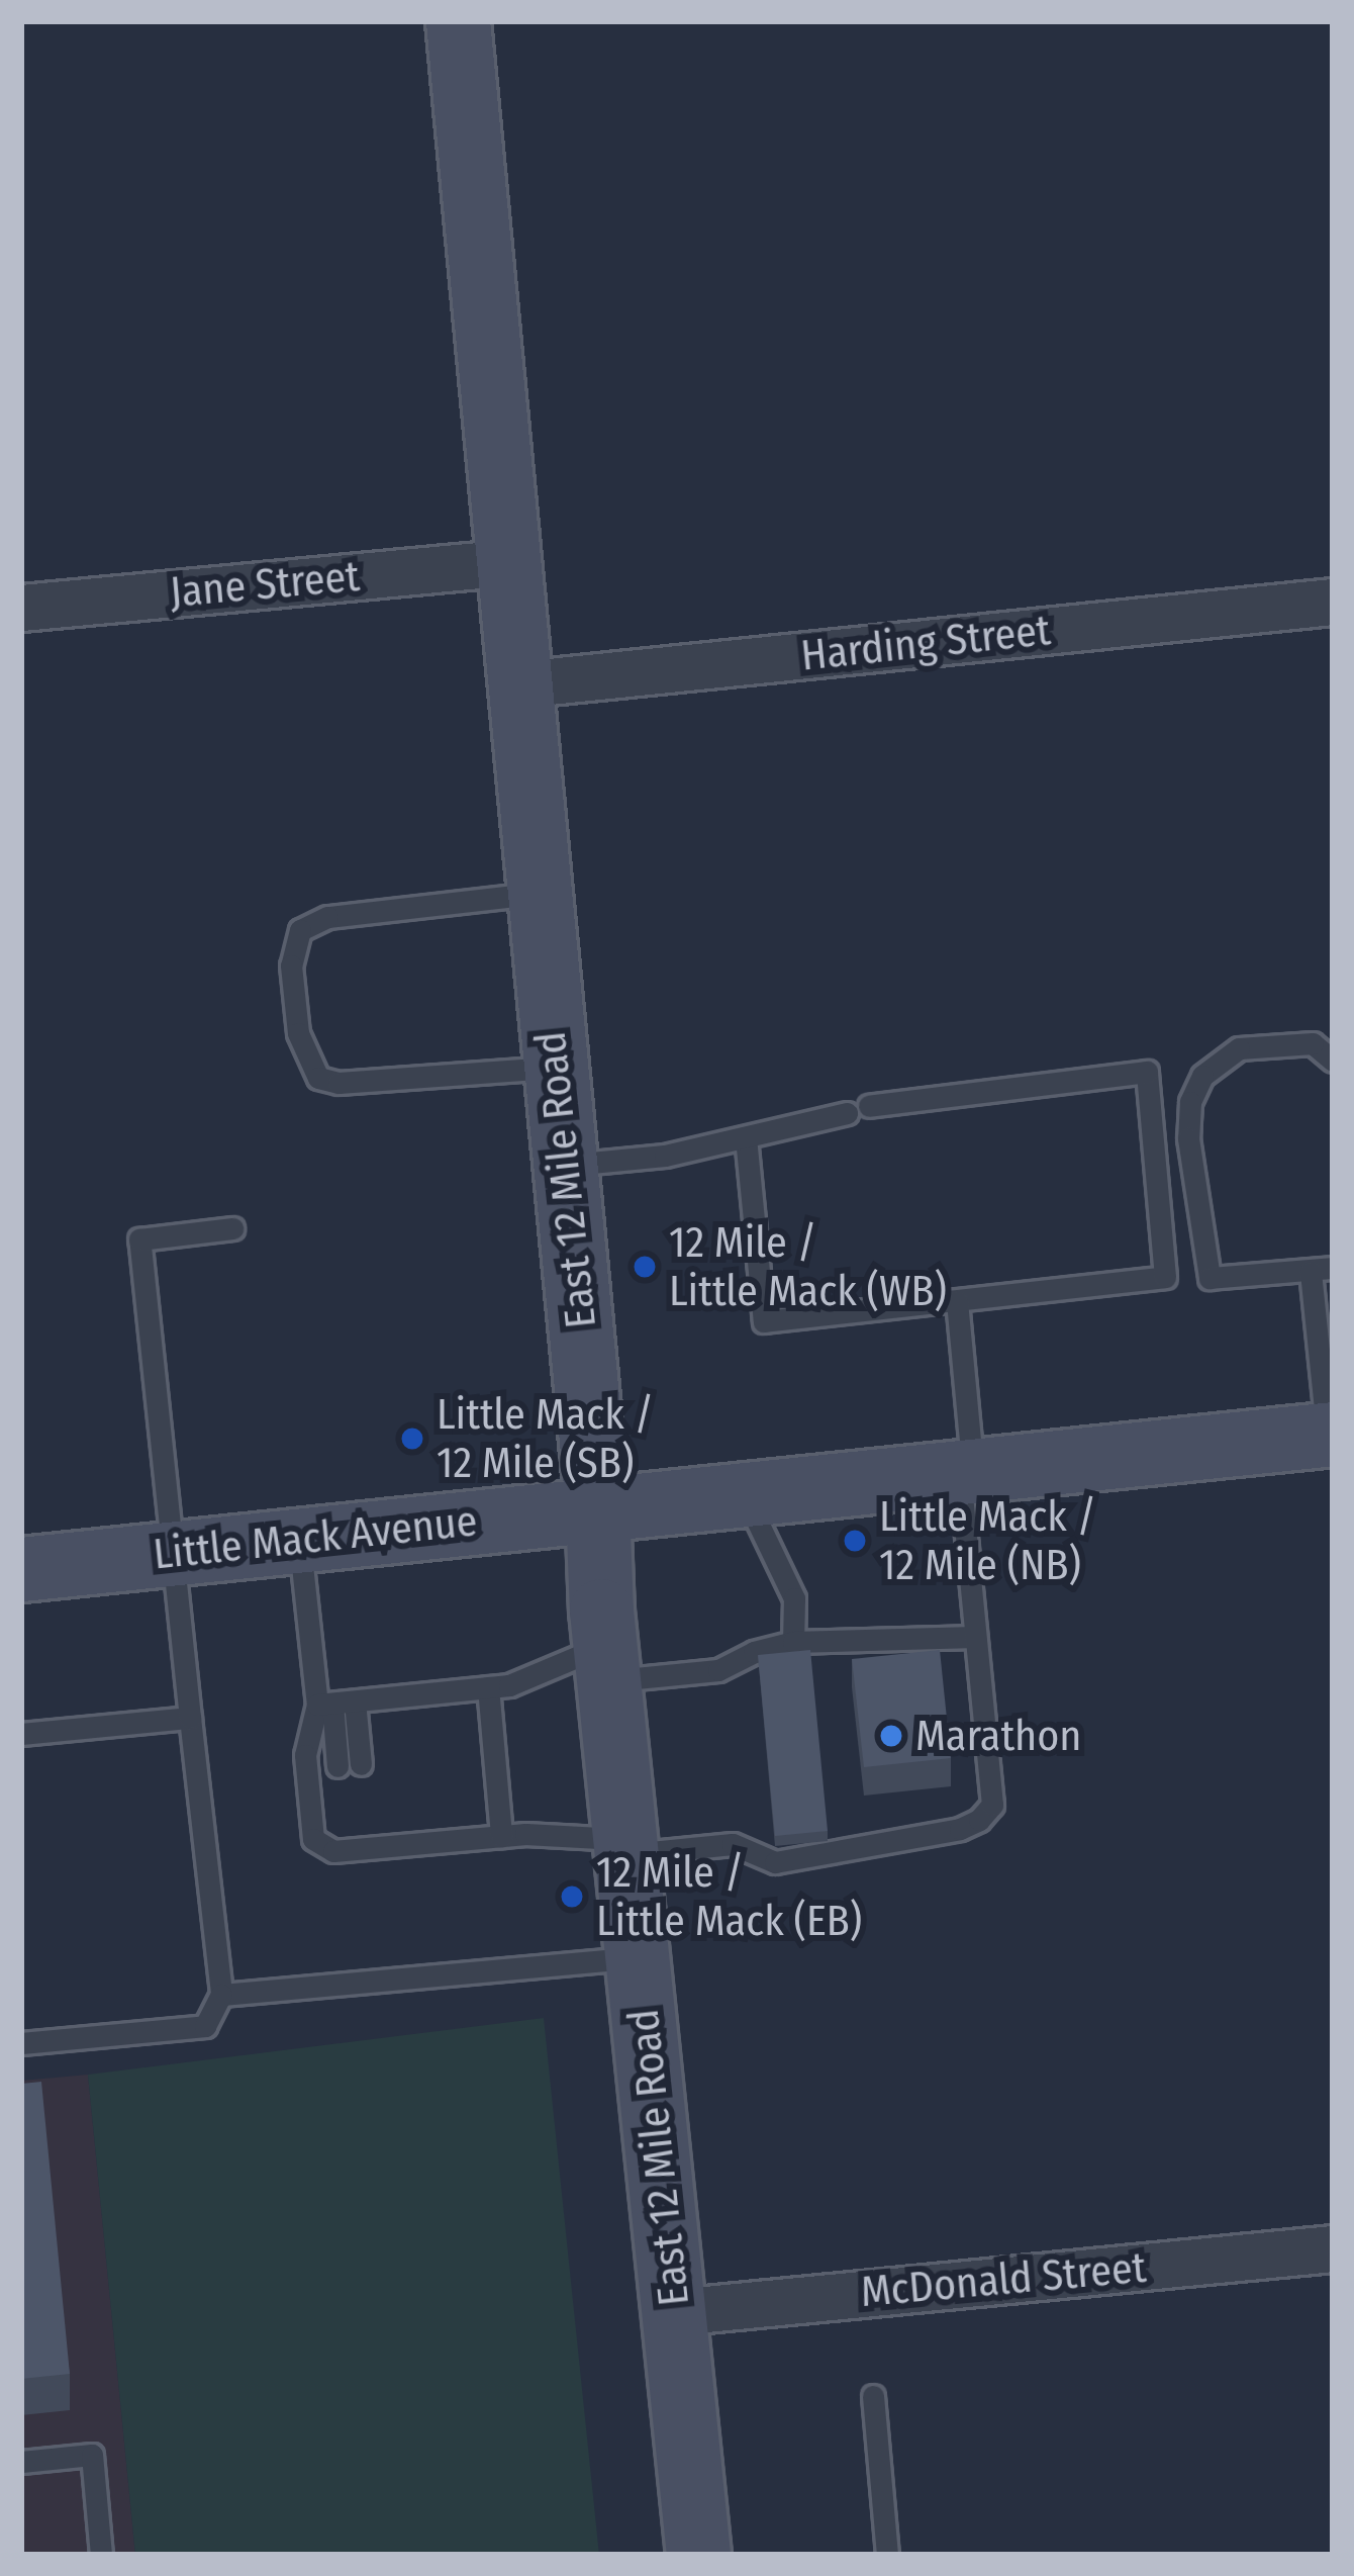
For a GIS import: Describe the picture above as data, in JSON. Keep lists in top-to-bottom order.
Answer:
{
  "streets": {
    "main road": ["East 12 Mile Road", "Little Mack Avenue"],
    "street": ["Jane Street", "Harding Street", "McDonald Street"]
  },
  "crossings": [
    ["Jane Street", "East 12 Mile Road"],
    ["Harding Street", "East 12 Mile Road"],
    ["East 12 Mile Road", "Little Mack Avenue"],
    ["East 12 Mile Road", "McDonald Street"]
  ],
  "places": [
    "12 Mile / Little Mack (WB)",
    "Little Mack / 12 Mile (SB)",
    "Little Mack / 12 Mile (NB)",
    "Marathon",
    "12 Mile / Little Mack (EB)"
  ]
}
